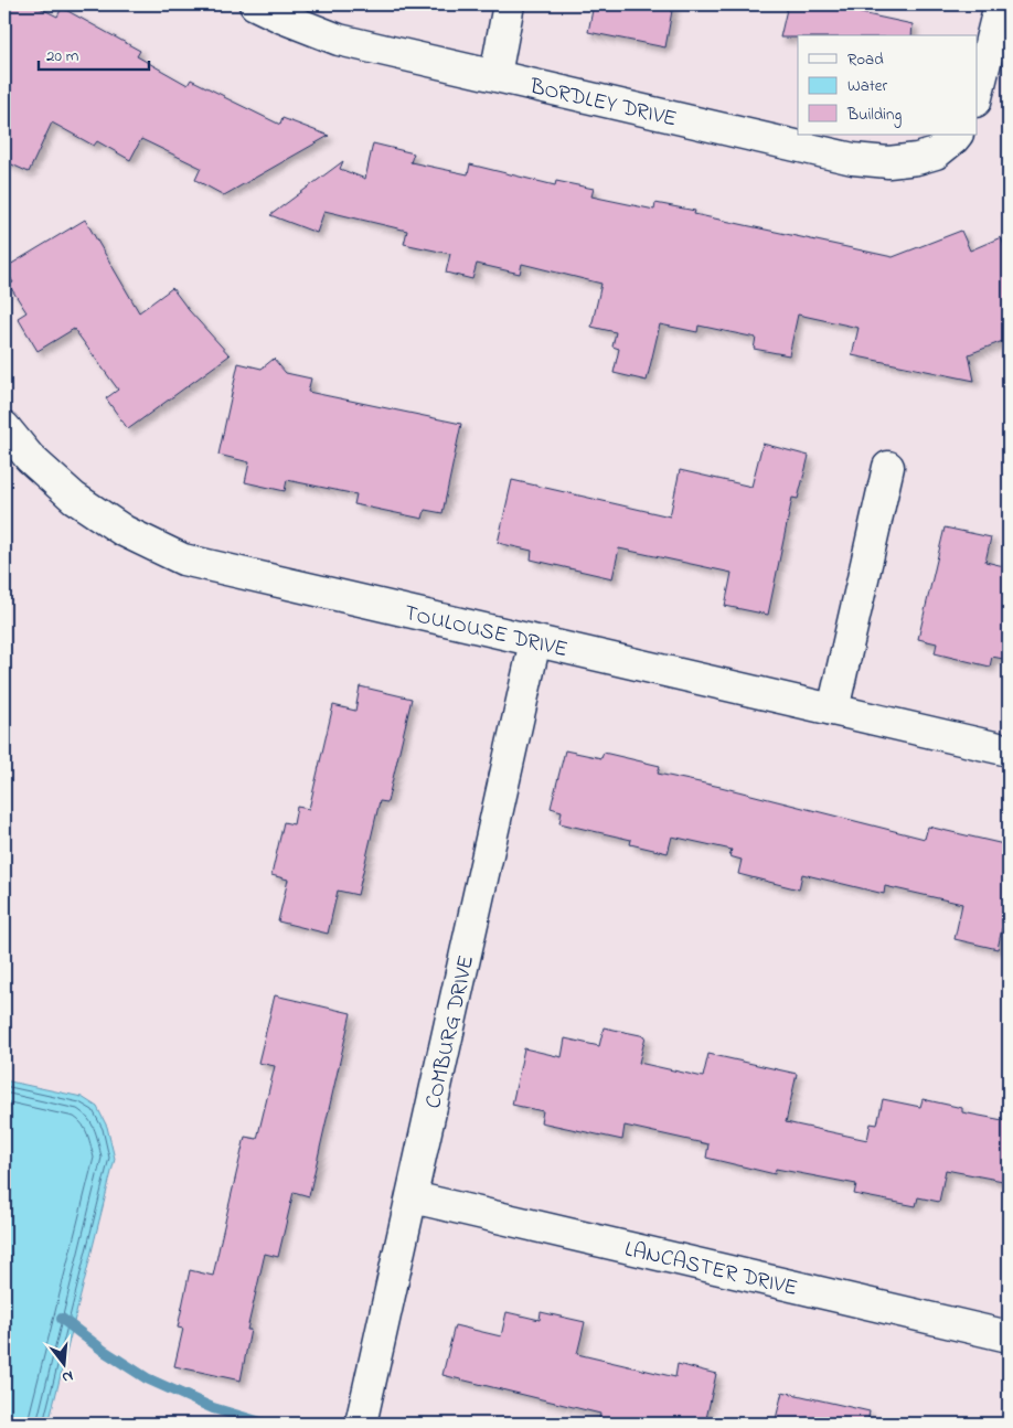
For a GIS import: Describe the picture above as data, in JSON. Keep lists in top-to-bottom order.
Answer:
{
  "streets": {
    "street": [
      "BORDLEY DRIVE",
      "TOULOUSE DRIVE",
      "COMBURG DRIVE",
      "LANCASTER DRIVE"
    ]
  },
  "crossings": [
    ["TOULOUSE DRIVE", "COMBURG DRIVE"],
    ["COMBURG DRIVE", "LANCASTER DRIVE"]
  ],
  "legend": ["Road", "Water", "Building"],
  "scale_bar": "20 m",
  "north": "bottom"
}
